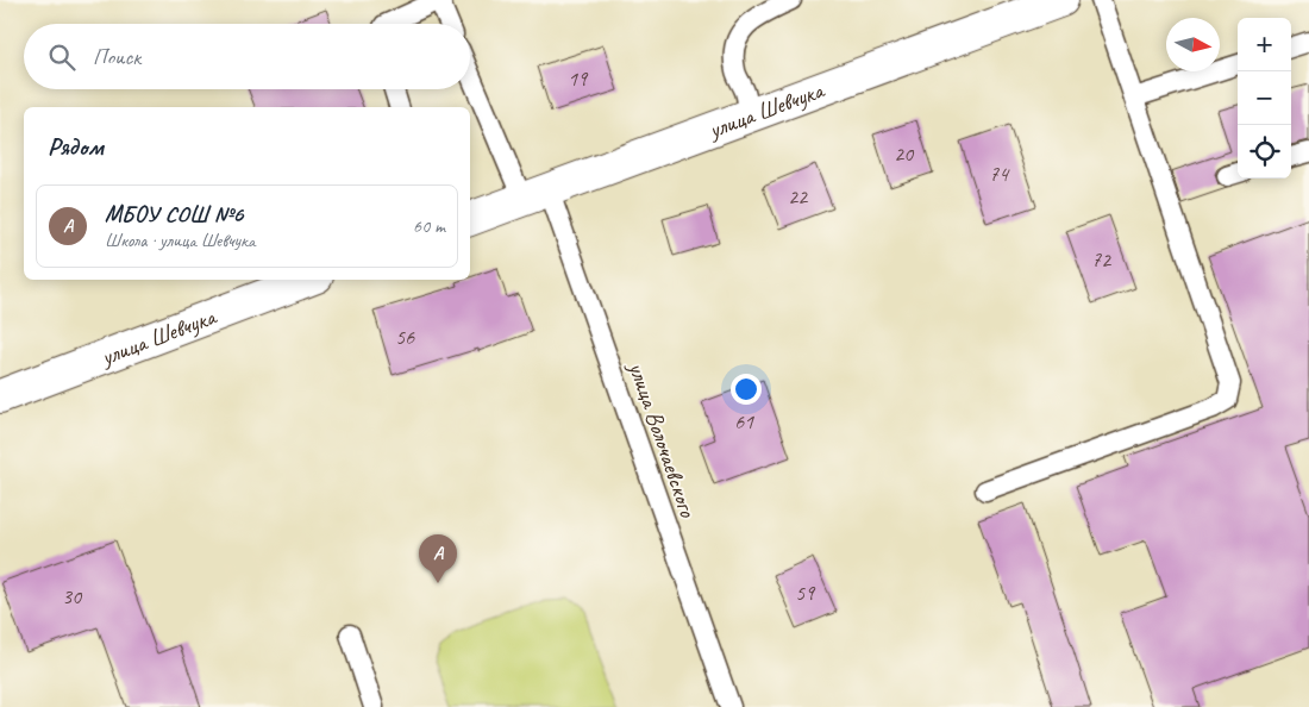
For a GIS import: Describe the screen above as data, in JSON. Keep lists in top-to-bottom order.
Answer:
{
  "streets": {
    "street": ["улица Шевчука"],
    "lane": ["улица Волочаевского"]
  },
  "crossings": [
    ["улица Шевчука", "улица Волочаевского"]
  ],
  "house_numbers": [
    "19",
    "20",
    "74",
    "22",
    "72",
    "56",
    "61",
    "59",
    "30"
  ],
  "north": "right",
  "page": {
    "map_buttons": ["+", "−"],
    "search": "Поиск",
    "heading": "Рядом",
    "list": [
      {
        "mark": "A",
        "name": "МБОУ СОШ №6",
        "note": "Школа · улица Шевчука",
        "value": "60 m"
      }
    ],
    "pins": "A"
  }
}
